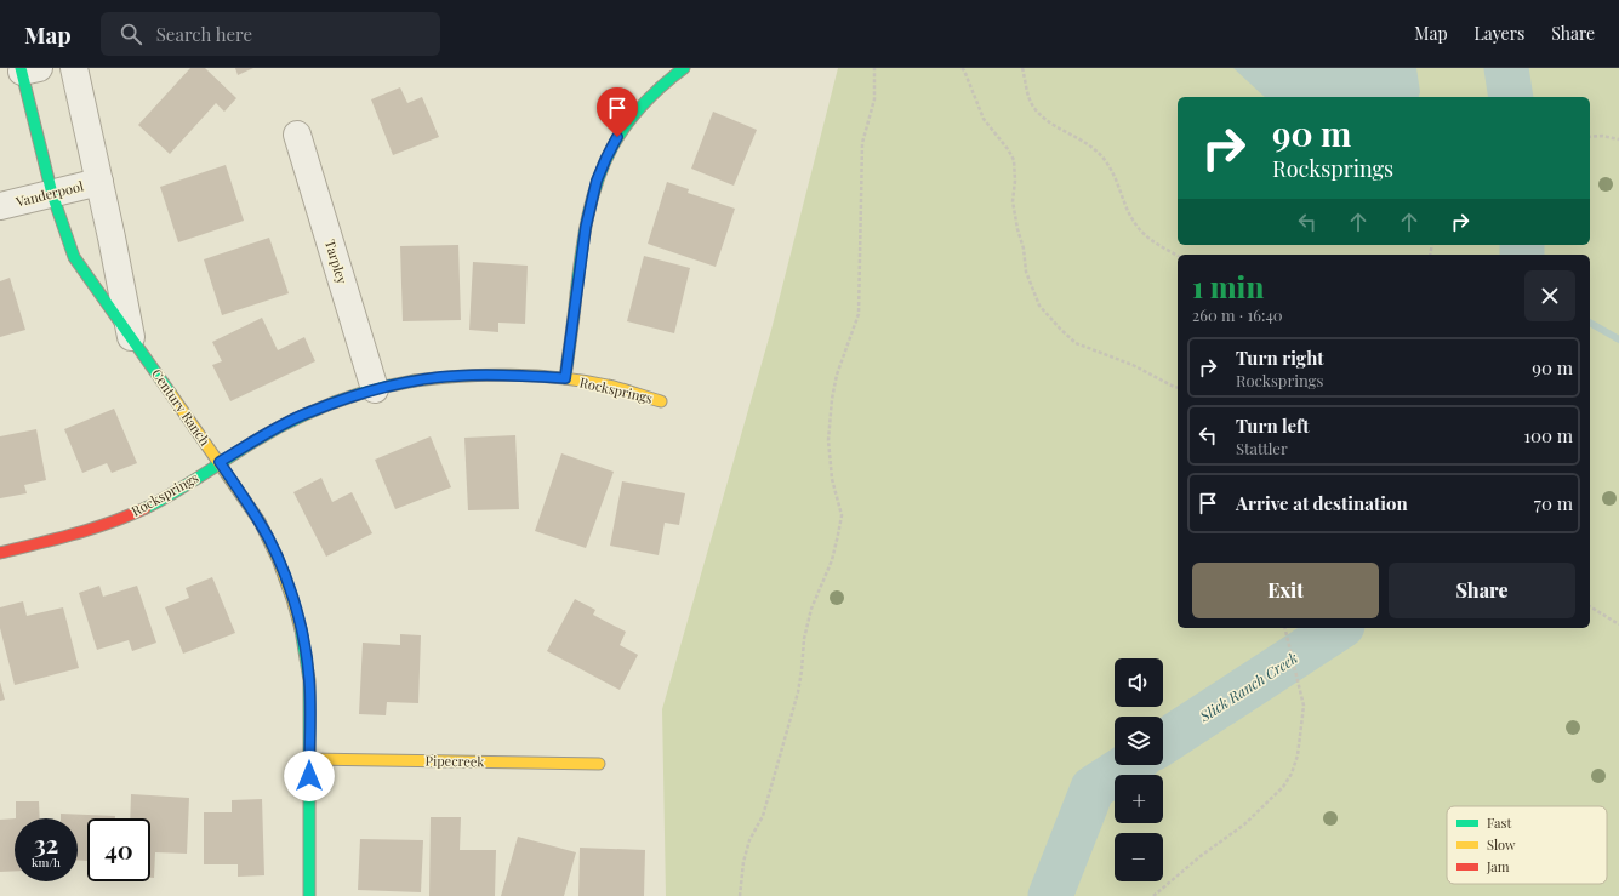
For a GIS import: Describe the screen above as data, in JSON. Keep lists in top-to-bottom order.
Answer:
{
  "streets": {
    "street": [
      "Vanderpool",
      "Tarpley",
      "Rocksprings",
      "Century Ranch",
      "Pipecreek"
    ]
  },
  "crossings": [
    ["Vanderpool", "Century Ranch"],
    ["Tarpley", "Rocksprings"],
    ["Rocksprings", "Century Ranch"],
    ["Century Ranch", "Pipecreek"]
  ],
  "water": ["Slick Ranch Creek"],
  "legend": ["Fast", "Slow", "Jam"],
  "page": {
    "header": "Map",
    "search": "Search here",
    "nav": ["Map", "Layers", "Share"],
    "turn": ["90 m", "Rocksprings"],
    "heading": ["1 min", "260 m · 16:40"],
    "list": [
      {
        "name": "Turn right",
        "note": "Rocksprings",
        "value": "90 m"
      },
      {
        "name": "Turn left",
        "note": "Stattler",
        "value": "100 m"
      },
      {
        "name": "Arrive at destination",
        "value": "70 m"
      }
    ],
    "buttons": ["Exit", "Share"],
    "map_buttons": ["+", "−"],
    "speed": "32 km/h",
    "limit": "40"
  }
}
